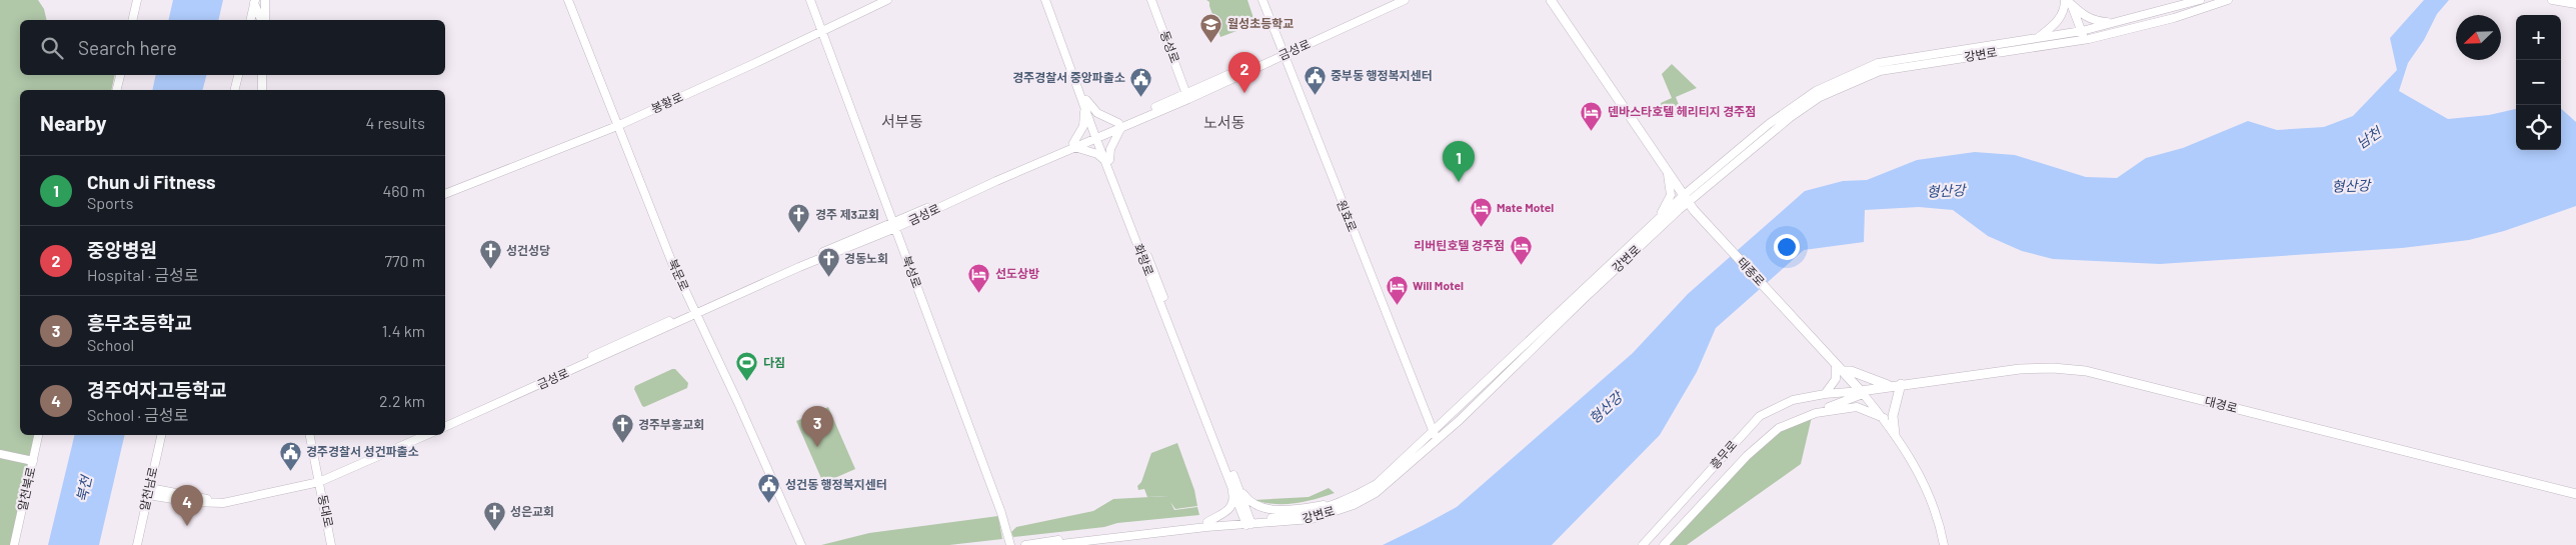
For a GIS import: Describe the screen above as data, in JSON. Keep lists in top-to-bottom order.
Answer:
{
  "streets": {
    "main road": ["태종로", "대경로"],
    "street": [
      "동성로",
      "금성로",
      "강변로",
      "봉황로",
      "원효로",
      "화랑로",
      "북성로",
      "북문로",
      "흥무로",
      "알천북로",
      "알천남로",
      "동대로"
    ]
  },
  "crossings": [
    ["동성로", "금성로"],
    ["금성로", "원효로"],
    ["금성로", "화랑로"],
    ["금성로", "북성로"],
    ["금성로", "북문로"],
    ["강변로", "원효로"],
    ["강변로", "화랑로"],
    ["강변로", "태종로"],
    ["봉황로", "북성로"],
    ["봉황로", "북문로"],
    ["태종로", "대경로"],
    ["태종로", "흥무로"],
    ["대경로", "흥무로"]
  ],
  "districts": ["서부동", "노서동"],
  "water": ["남천", "형산강", "북천"],
  "places": {
    "school or university": ["월성초등학교"],
    "public building": [
      "중부동 행정복지센터",
      "경주경찰서 중앙파출소",
      "경주경찰서 성건파출소",
      "성건동 행정복지센터"
    ],
    "hotel": [
      "덴바스타호텔 헤리티지 경주점",
      "Mate Motel",
      "리버틴호텔 경주점",
      "선도상방",
      "Will Motel"
    ],
    "church": [
      "경주 제3교회",
      "성건성당",
      "경동노회",
      "경주부흥교회",
      "성은교회"
    ],
    "sports": ["다짐"]
  },
  "north": "bottom left",
  "page": {
    "map_buttons": ["+", "−"],
    "search": "Search here",
    "pins": [
      "2",
      "1",
      "3",
      "4"
    ],
    "heading": ["Nearby", "4 results"],
    "list": [
      {
        "mark": "1",
        "name": "Chun Ji Fitness",
        "note": "Sports",
        "value": "460 m"
      },
      {
        "mark": "2",
        "name": "중앙병원",
        "note": "Hospital · 금성로",
        "value": "770 m"
      },
      {
        "mark": "3",
        "name": "흥무초등학교",
        "note": "School",
        "value": "1.4 km"
      },
      {
        "mark": "4",
        "name": "경주여자고등학교",
        "note": "School · 금성로",
        "value": "2.2 km"
      }
    ]
  }
}
